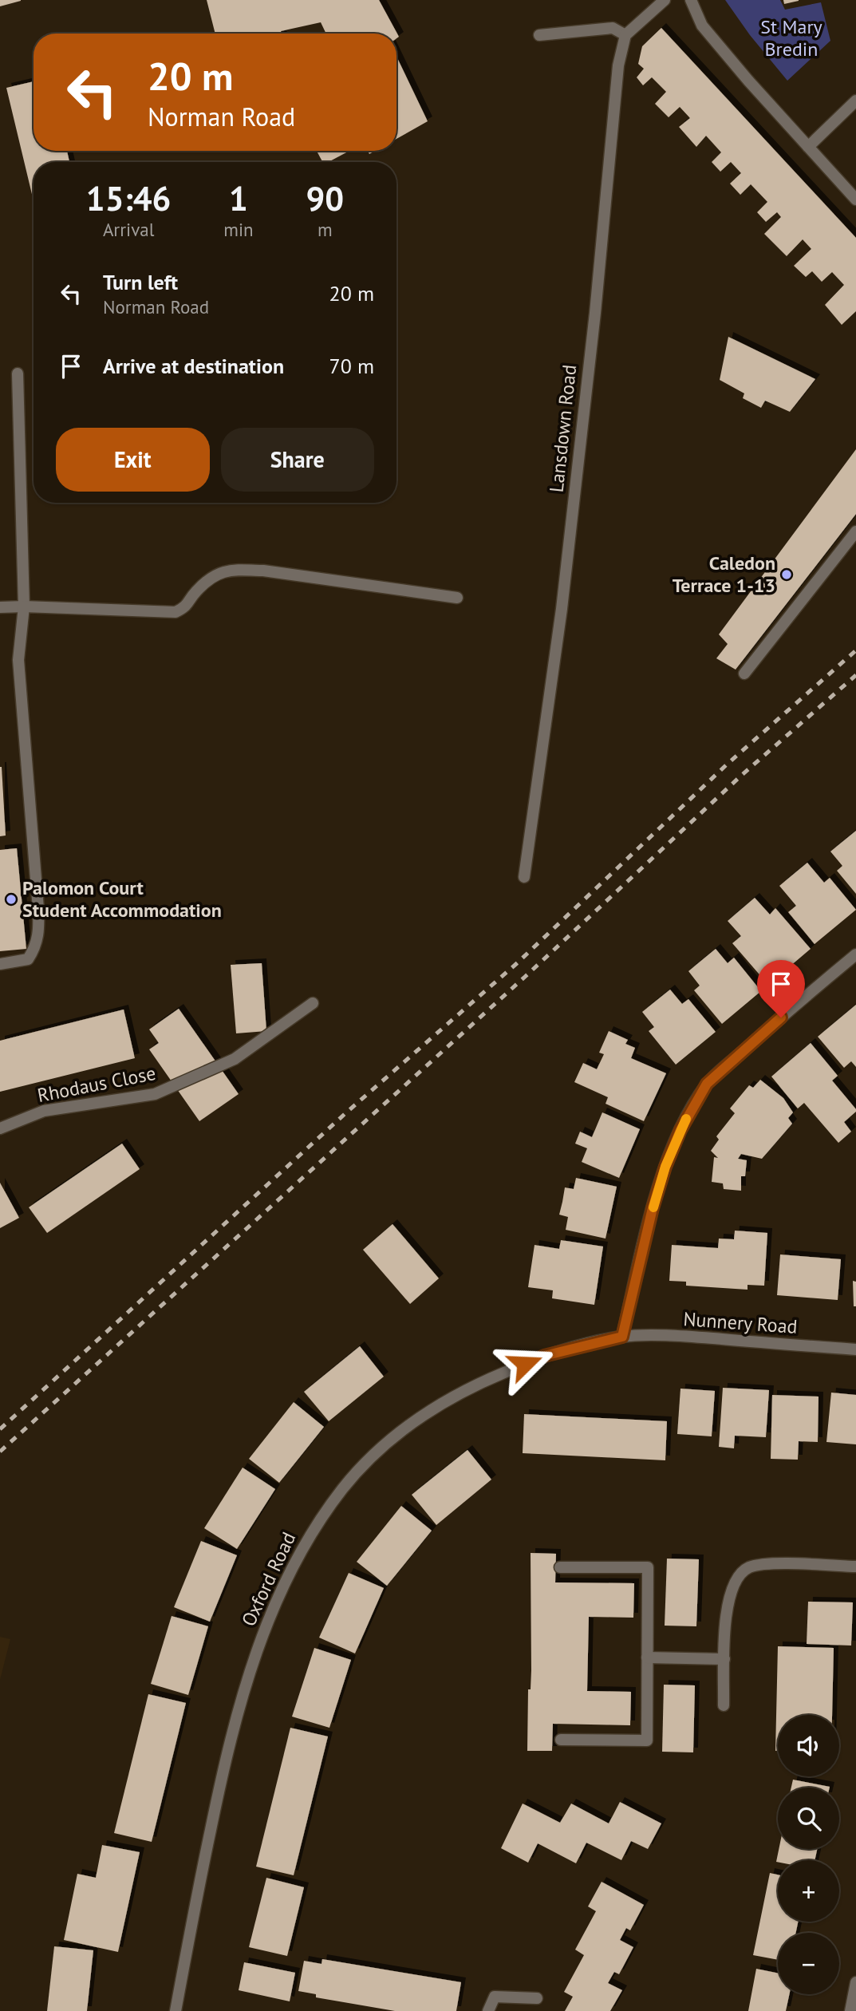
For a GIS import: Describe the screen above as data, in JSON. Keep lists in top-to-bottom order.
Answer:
{
  "streets": {
    "street": [
      "Lansdown Road",
      "Rhodaus Close",
      "Nunnery Road",
      "Oxford Road"
    ]
  },
  "crossings": [
    ["Nunnery Road", "Oxford Road"]
  ],
  "parks": ["St Mary Bredin"],
  "places": ["Caledon Terrace 1-13", "Palomon Court Student Accommodation"],
  "page": {
    "turn": ["20 m", "Norman Road"],
    "eta": [
      "15:46",
      "Arrival",
      "1",
      "min",
      "90",
      "m"
    ],
    "list": [
      {
        "name": "Turn left",
        "note": "Norman Road",
        "value": "20 m"
      },
      {
        "name": "Arrive at destination",
        "value": "70 m"
      }
    ],
    "buttons": ["Exit", "Share"],
    "map_buttons": ["+", "−"]
  }
}
